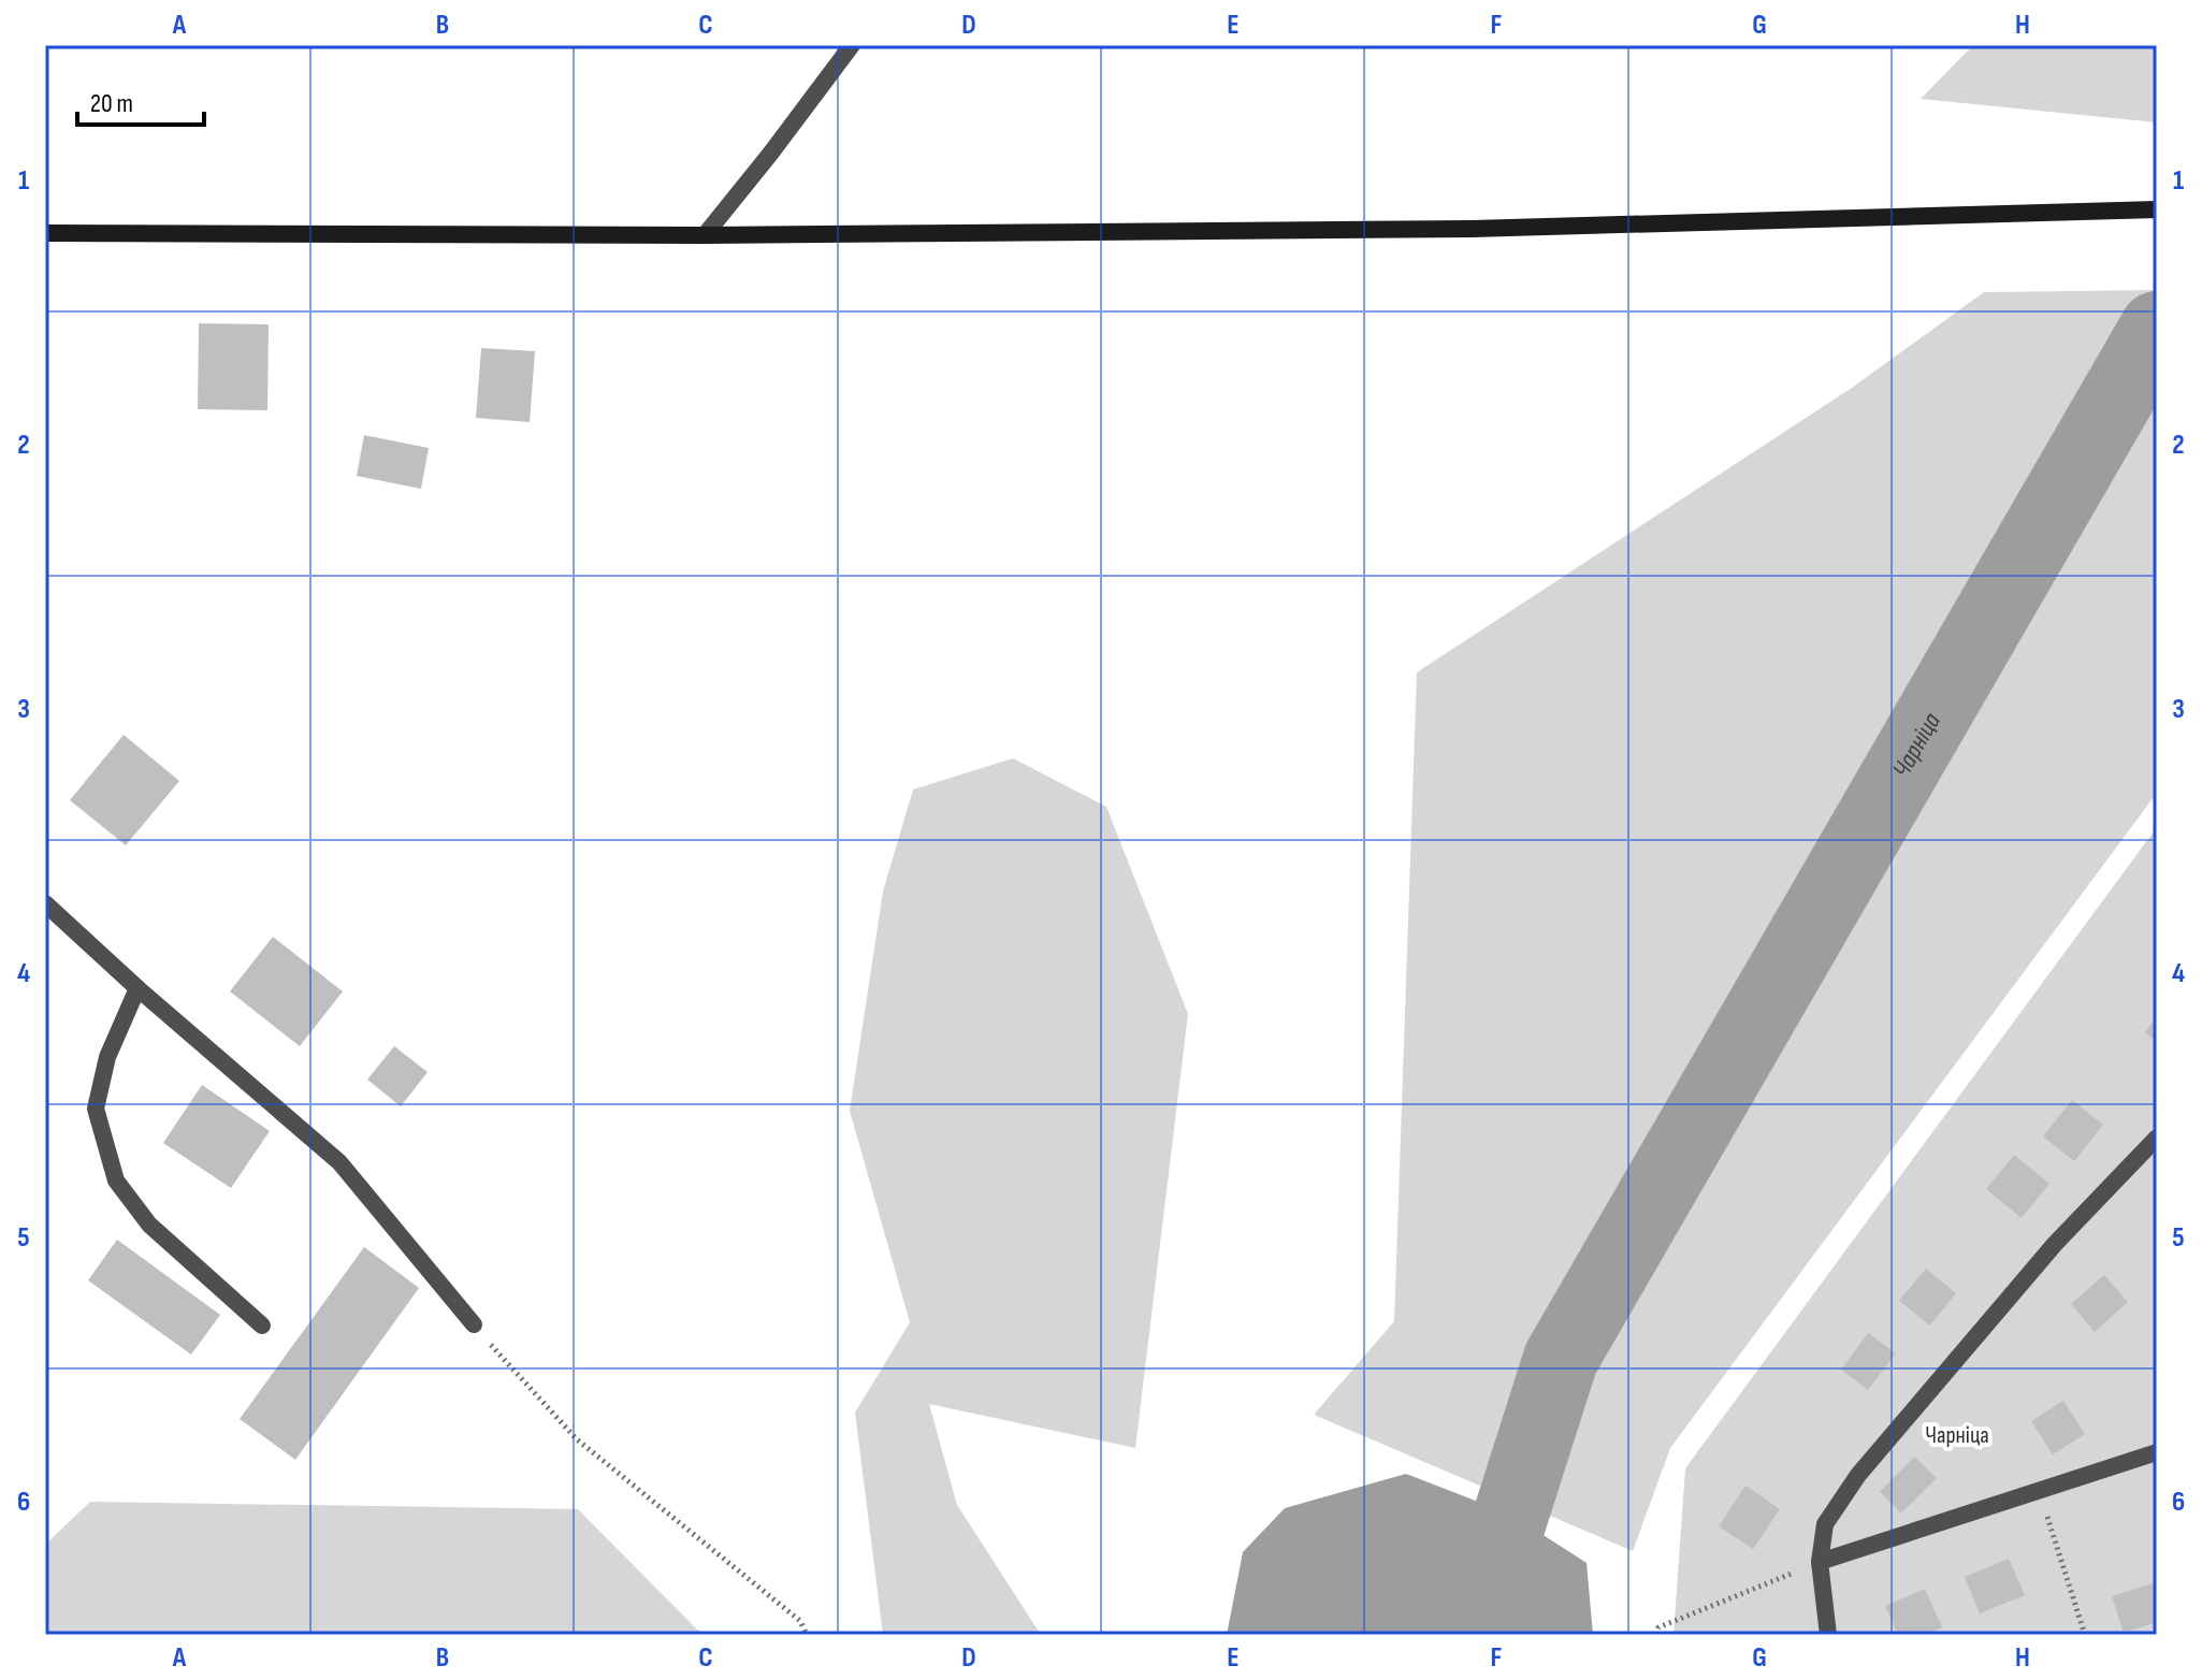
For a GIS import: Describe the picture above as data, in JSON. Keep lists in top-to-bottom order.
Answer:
{
  "water": ["Чарніца"],
  "parks": ["Чарніца"],
  "scale_bar": "20 m",
  "grid": {
    "columns": [
      "A",
      "B",
      "C",
      "D",
      "E",
      "F",
      "G",
      "H"
    ],
    "rows": [
      "1",
      "2",
      "3",
      "4",
      "5",
      "6"
    ]
  }
}
